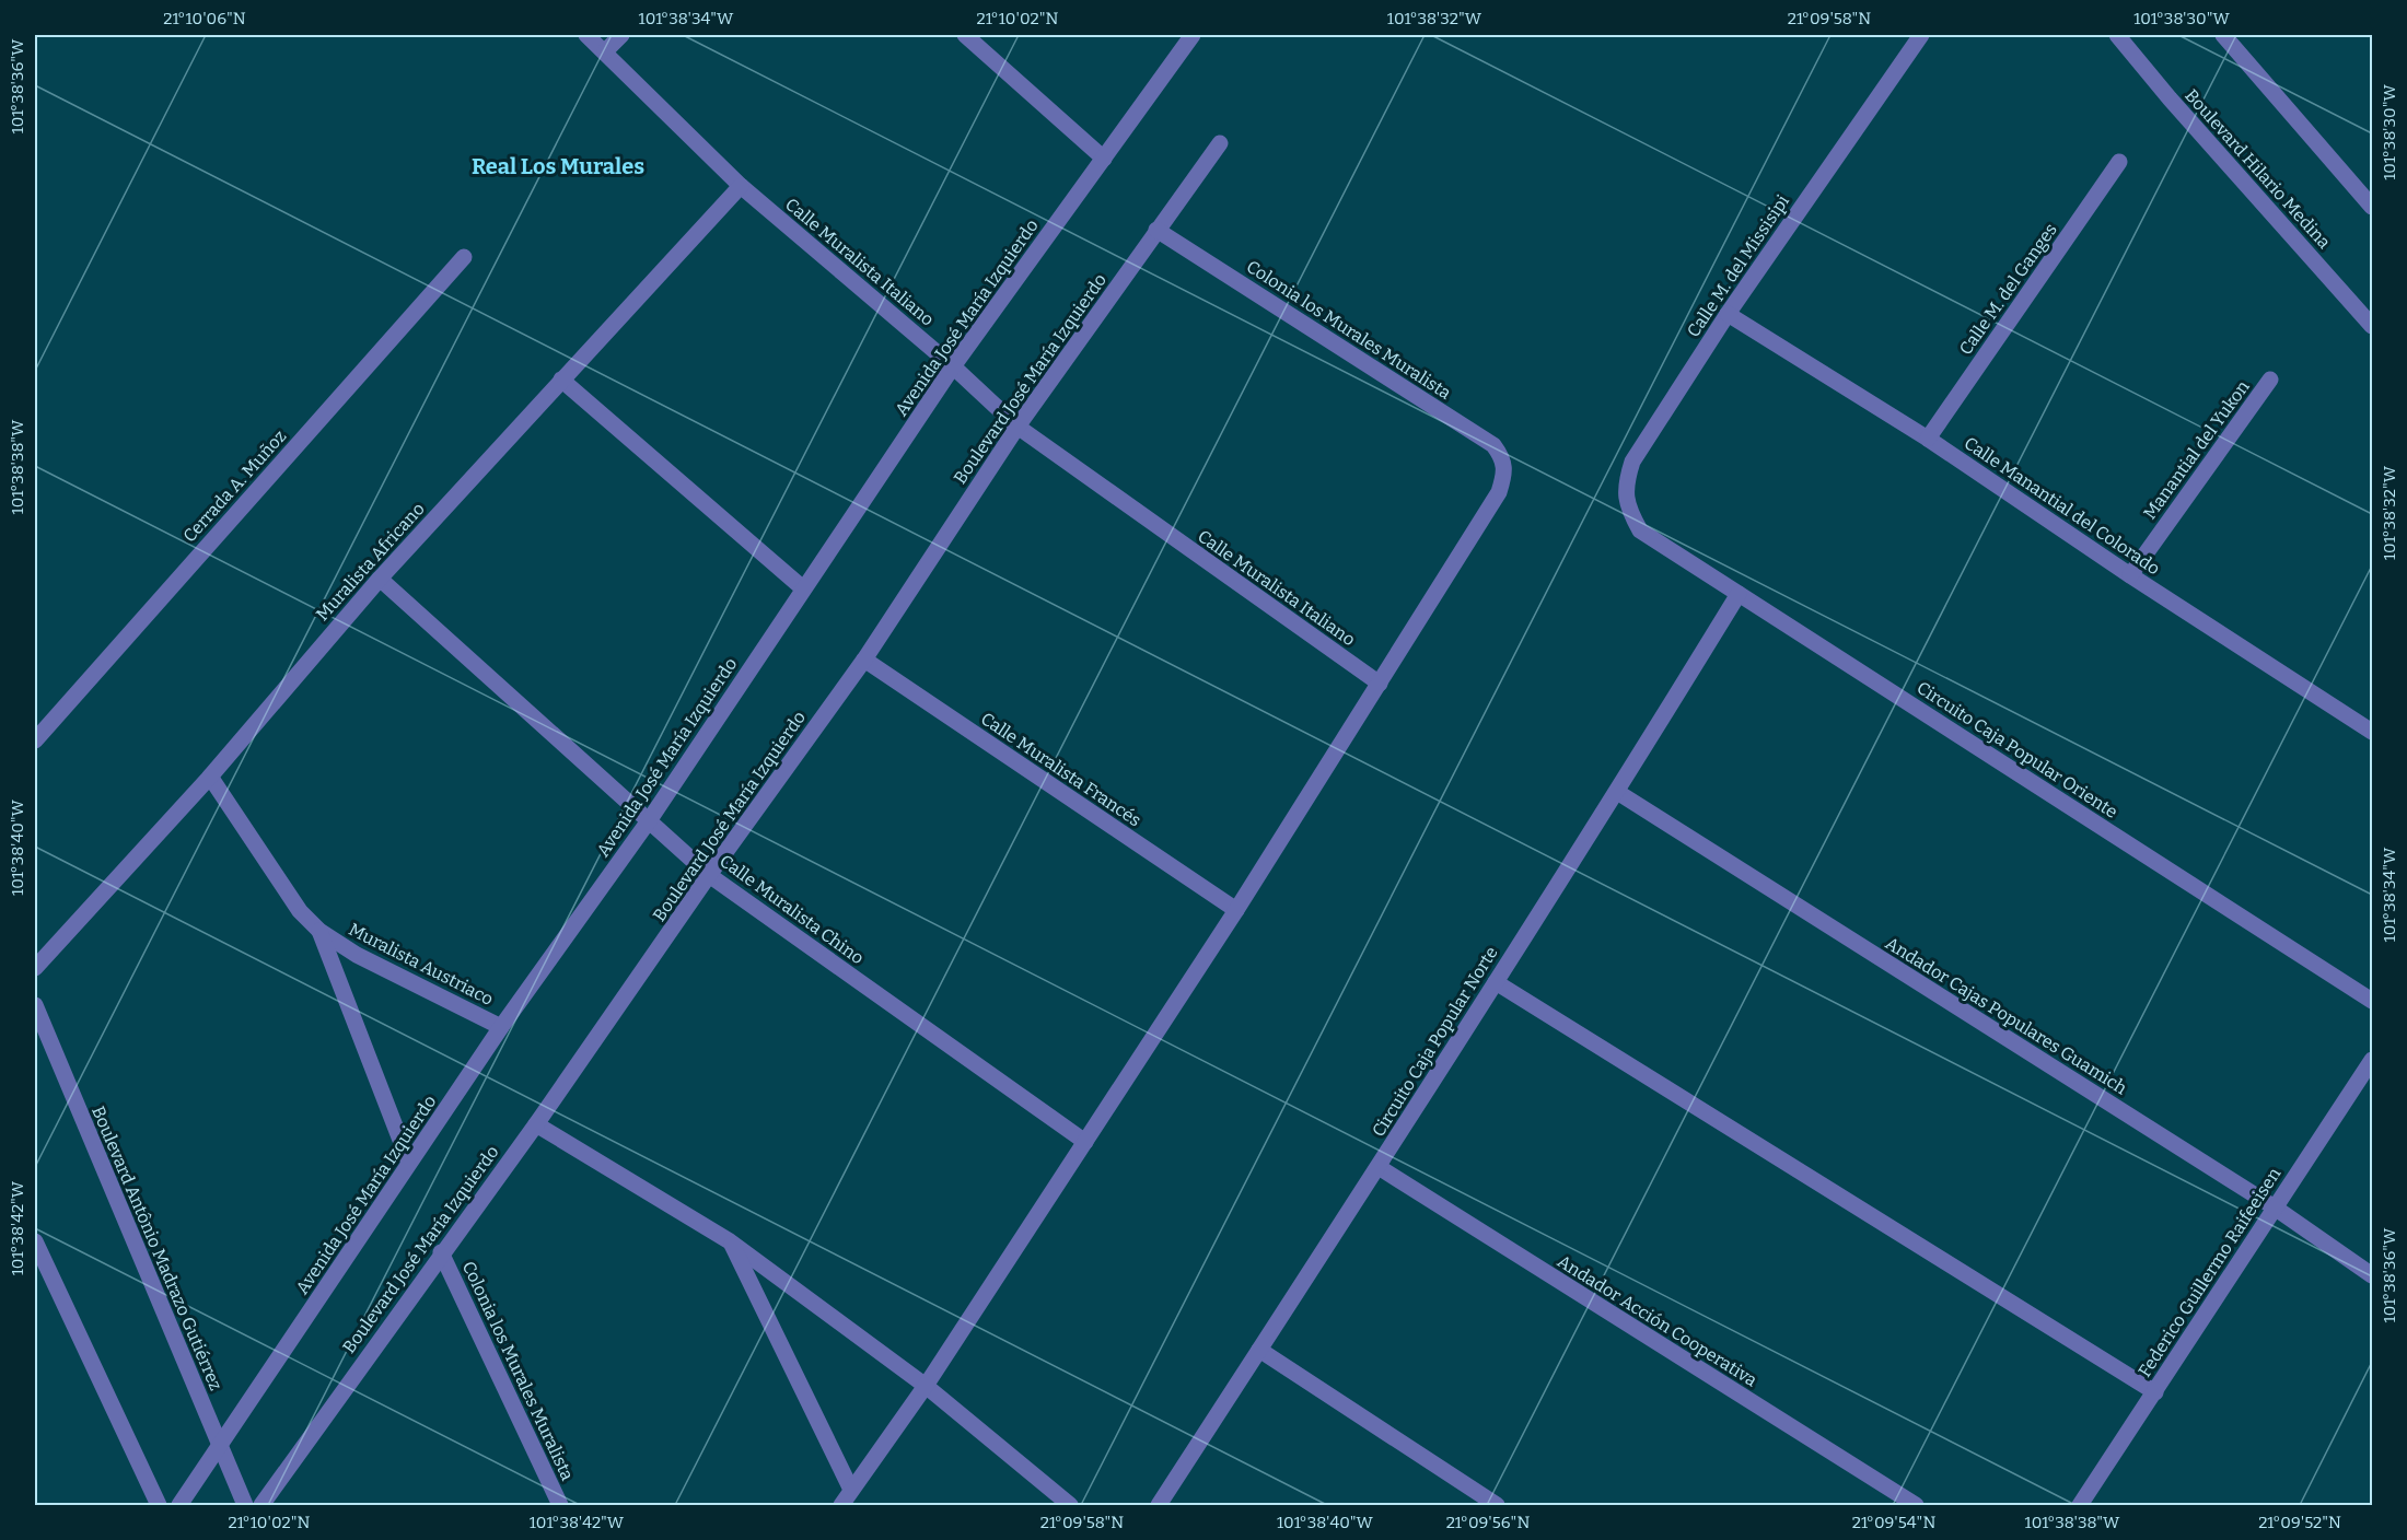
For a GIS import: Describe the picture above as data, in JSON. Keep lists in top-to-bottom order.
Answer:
{
  "streets": {
    "street": [
      "Boulevard Hilario Medina",
      "Calle Muralista Italiano",
      "Calle M. del Missisipi",
      "Calle M. del Ganges",
      "Avenida José María Izquierdo",
      "Colonia los Murales Muralista",
      "Boulevard José María Izquierdo",
      "Manantial del Yukon",
      "Cerrada A. Muñoz",
      "Calle Manantial del Colorado",
      "Muralista Africano",
      "Circuito Caja Popular Oriente",
      "Calle Muralista Francés",
      "Calle Muralista Chino",
      "Muralista Austriaco",
      "Andador Cajas Populares Guamich",
      "Circuito Caja Popular Norte",
      "Boulevard Antônio Madrazo Gutiérrez",
      "Federico Guillermo Raifeeisen",
      "Andador Acción Cooperativa"
    ]
  },
  "crossings": [
    ["Calle Muralista Italiano", "Avenida José María Izquierdo"],
    ["Calle Muralista Italiano", "Colonia los Murales Muralista"],
    ["Calle Muralista Italiano", "Boulevard José María Izquierdo"],
    ["Calle Muralista Italiano", "Muralista Africano"],
    ["Calle M. del Missisipi", "Calle Manantial del Colorado"],
    ["Calle M. del Missisipi", "Circuito Caja Popular Oriente"],
    ["Calle M. del Ganges", "Calle Manantial del Colorado"],
    ["Avenida José María Izquierdo", "Calle Muralista Chino"],
    ["Avenida José María Izquierdo", "Muralista Austriaco"],
    ["Avenida José María Izquierdo", "Boulevard Antônio Madrazo Gutiérrez"],
    ["Colonia los Murales Muralista", "Boulevard José María Izquierdo"],
    ["Boulevard José María Izquierdo", "Calle Muralista Francés"],
    ["Boulevard José María Izquierdo", "Calle Muralista Chino"],
    ["Manantial del Yukon", "Calle Manantial del Colorado"],
    ["Muralista Africano", "Calle Muralista Chino"],
    ["Muralista Africano", "Muralista Austriaco"],
    ["Circuito Caja Popular Oriente", "Circuito Caja Popular Norte"],
    ["Andador Cajas Populares Guamich", "Circuito Caja Popular Norte"],
    ["Andador Cajas Populares Guamich", "Federico Guillermo Raifeeisen"],
    ["Circuito Caja Popular Norte", "Andador Acción Cooperativa"]
  ],
  "districts": ["Real Los Murales"],
  "coordinates": [
    "21°10'06\"N",
    "101°38'34\"W",
    "21°10'02\"N",
    "101°38'32\"W",
    "21°09'58\"N",
    "101°38'30\"W",
    "101°38'36\"W",
    "101°38'38\"W",
    "101°38'40\"W",
    "101°38'42\"W",
    "21°09'56\"N",
    "21°09'54\"N",
    "21°09'52\"N"
  ]
}
